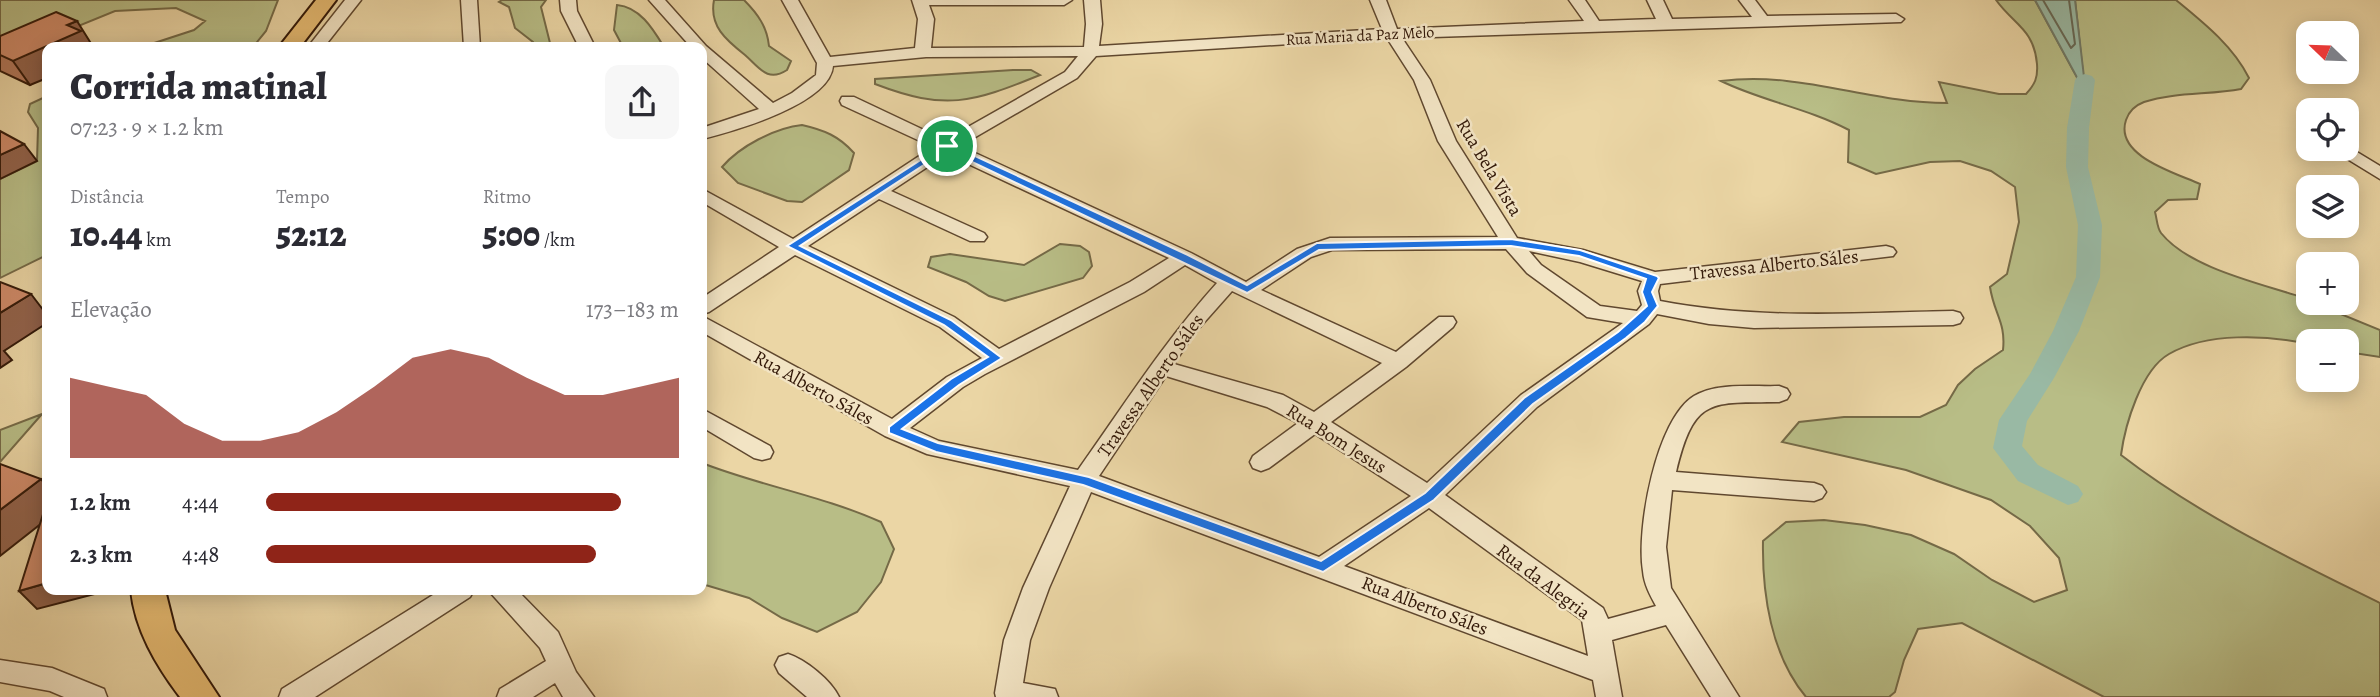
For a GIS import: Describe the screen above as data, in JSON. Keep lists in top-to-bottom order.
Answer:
{
  "streets": {
    "street": [
      "Rua Maria da Paz Melo",
      "Rua Bela Vista",
      "Travessa Alberto Sáles",
      "Rua Alberto Sáles",
      "Rua Bom Jesus",
      "Rua da Alegria"
    ]
  },
  "crossings": [
    ["Rua Maria da Paz Melo", "Rua Bela Vista"],
    ["Rua Bela Vista", "Travessa Alberto Sáles"],
    ["Travessa Alberto Sáles", "Rua Alberto Sáles"],
    ["Travessa Alberto Sáles", "Rua Bom Jesus"],
    ["Rua Alberto Sáles", "Rua da Alegria"],
    ["Rua Bom Jesus", "Rua da Alegria"]
  ],
  "north": "top left",
  "page": {
    "map_buttons": ["+", "−"],
    "heading": ["Corrida matinal", "07:23 · 9 × 1.2 km"],
    "stats": [
      ["Distância", "10.44 km"],
      ["Tempo", "52:12"],
      ["Ritmo", "5:00 /km"]
    ],
    "chart": ["Elevação", "173–183 m"],
    "list": [
      {
        "name": "1.2 km",
        "note": "4:44"
      },
      {
        "name": "2.3 km",
        "note": "4:48"
      }
    ]
  }
}
